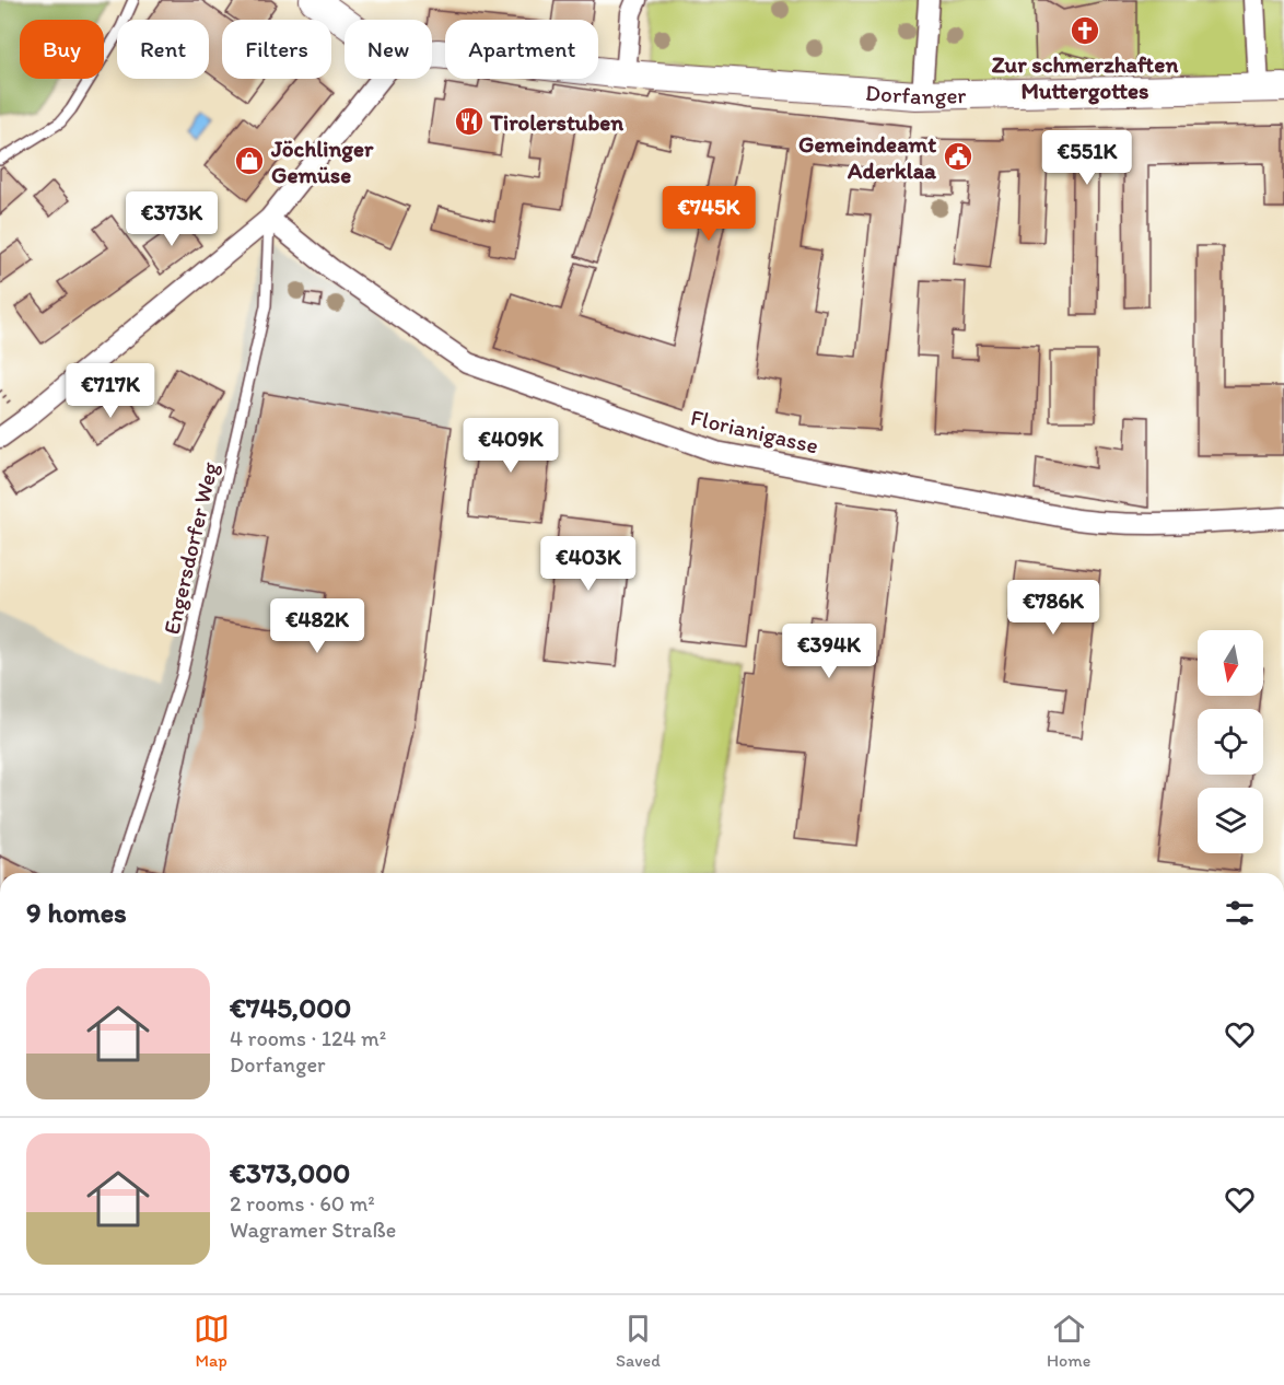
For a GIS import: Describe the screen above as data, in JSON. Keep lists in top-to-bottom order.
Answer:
{
  "streets": {
    "street": ["Dorfanger", "Florianigasse"],
    "lane": ["Engersdorfer Weg"]
  },
  "crossings": [
    ["Florianigasse", "Engersdorfer Weg"]
  ],
  "places": {
    "church": ["Zur schmerzhaften Muttergottes"],
    "restaurant": ["Tirolerstuben"],
    "public building": ["Gemeindeamt Aderklaa"],
    "shop": ["Jöchlinger Gemüse"]
  },
  "north": "bottom",
  "page": {
    "chip": [
      "Buy",
      "Rent",
      "Filters",
      "New",
      "Apartment"
    ],
    "price": [
      "€551K",
      "€745K",
      "€373K",
      "€717K",
      "€409K",
      "€403K",
      "€786K",
      "€482K",
      "€394K"
    ],
    "heading": "9 homes",
    "list": [
      {
        "name": "€745,000",
        "note": "4 rooms · 124 m² · Dorfanger"
      },
      {
        "name": "€373,000",
        "note": "2 rooms · 60 m² · Wagramer Straße"
      }
    ],
    "tabs": ["Map", "Saved", "Home"]
  }
}
